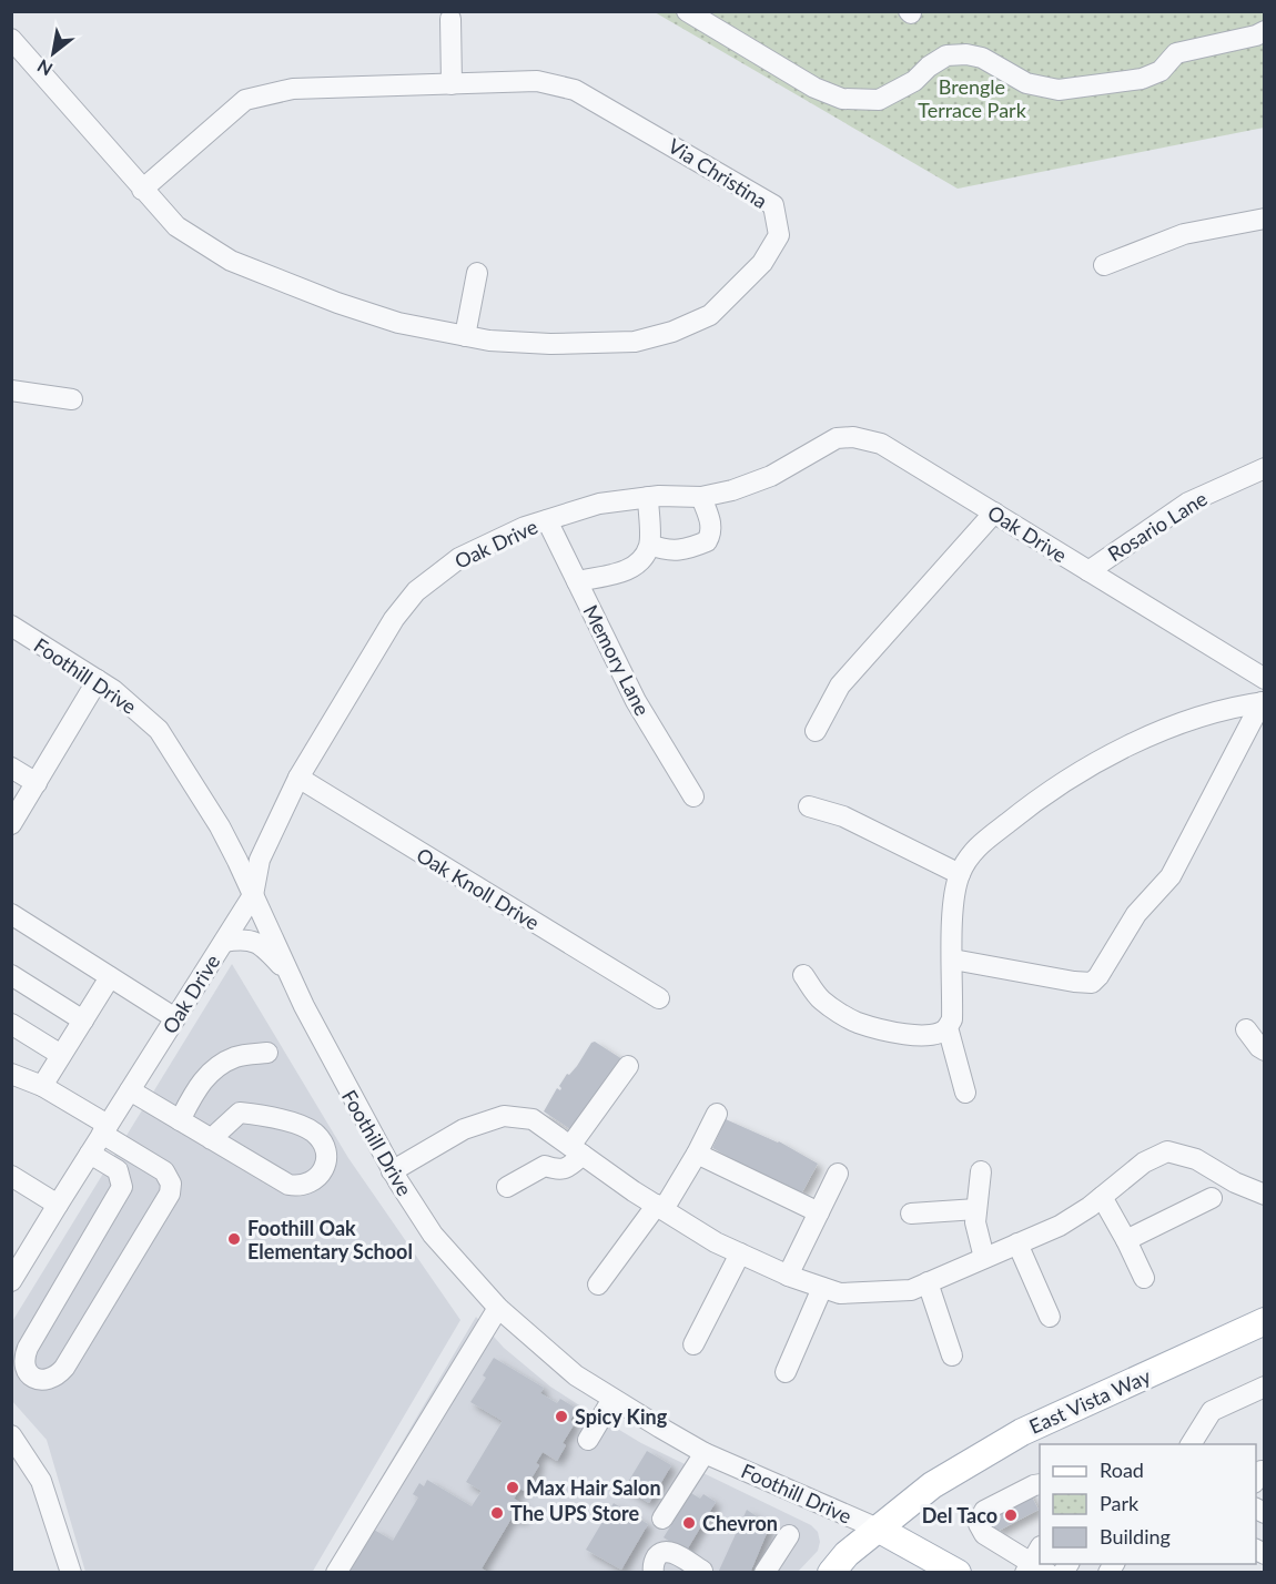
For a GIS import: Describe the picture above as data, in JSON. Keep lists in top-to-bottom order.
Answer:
{
  "streets": {
    "main road": ["East Vista Way"],
    "street": [
      "Via Christina",
      "Rosario Lane",
      "Oak Drive",
      "Memory Lane",
      "Foothill Drive",
      "Oak Knoll Drive"
    ]
  },
  "crossings": [
    ["Rosario Lane", "Oak Drive"],
    ["Oak Drive", "Memory Lane"],
    ["Oak Drive", "Foothill Drive"],
    ["Oak Drive", "Oak Knoll Drive"],
    ["Foothill Drive", "East Vista Way"]
  ],
  "parks": ["Brengle Terrace Park"],
  "places": [
    "Foothill Oak Elementary School",
    "Spicy King",
    "Max Hair Salon",
    "The UPS Store",
    "Del Taco",
    "Chevron"
  ],
  "legend": ["Road", "Park", "Building"],
  "north": "bottom left"
}
